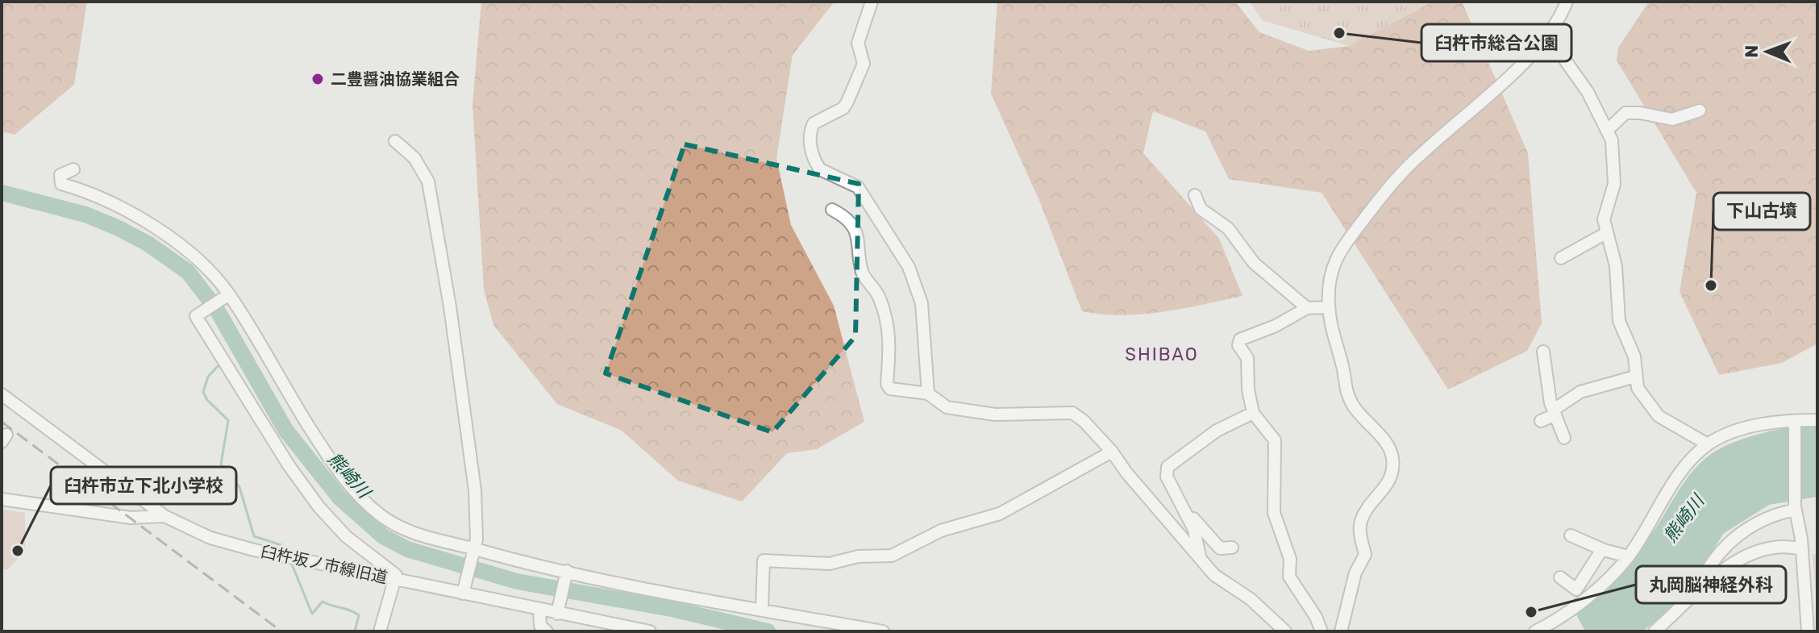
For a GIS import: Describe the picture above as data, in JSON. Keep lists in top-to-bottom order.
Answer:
{
  "streets": {
    "street": ["臼杵坂ノ市線旧道"]
  },
  "districts": ["SHIBAO"],
  "water": ["熊崎川"],
  "places": [
    "臼杵市総合公園",
    "二豊醤油協業組合",
    "下山古墳",
    "臼杵市立下北小学校",
    "丸岡脳神経外科"
  ],
  "north": "left"
}
